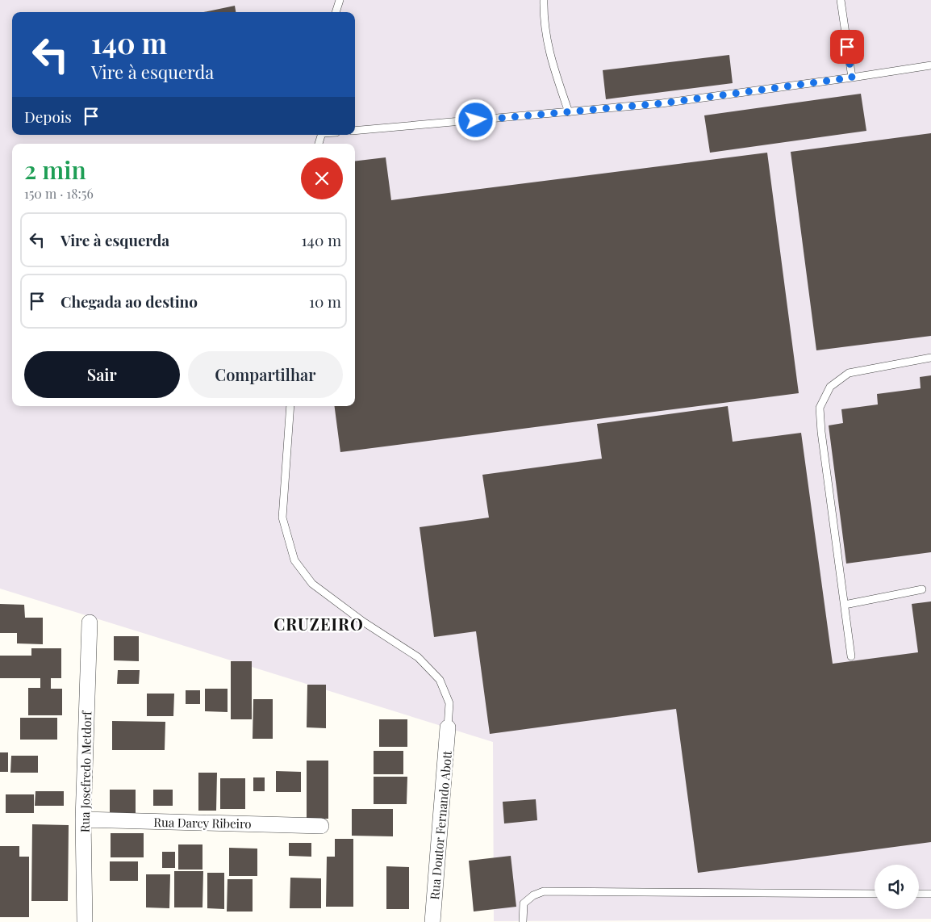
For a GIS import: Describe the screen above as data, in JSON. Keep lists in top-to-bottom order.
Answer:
{
  "streets": {
    "street": ["Rua Josefredo Metdorf", "Rua Darcy Ribeiro", "Rua Doutor Fernando Abott"]
  },
  "crossings": [
    ["Rua Josefredo Metdorf", "Rua Darcy Ribeiro"]
  ],
  "districts": ["CRUZEIRO"],
  "page": {
    "turn": ["140 m", "Vire à esquerda"],
    "then": "Depois",
    "heading": ["2 min", "150 m · 18:56"],
    "list": [
      {
        "name": "Vire à esquerda",
        "value": "140 m"
      },
      {
        "name": "Chegada ao destino",
        "value": "10 m"
      }
    ],
    "buttons": ["Sair", "Compartilhar"]
  }
}
